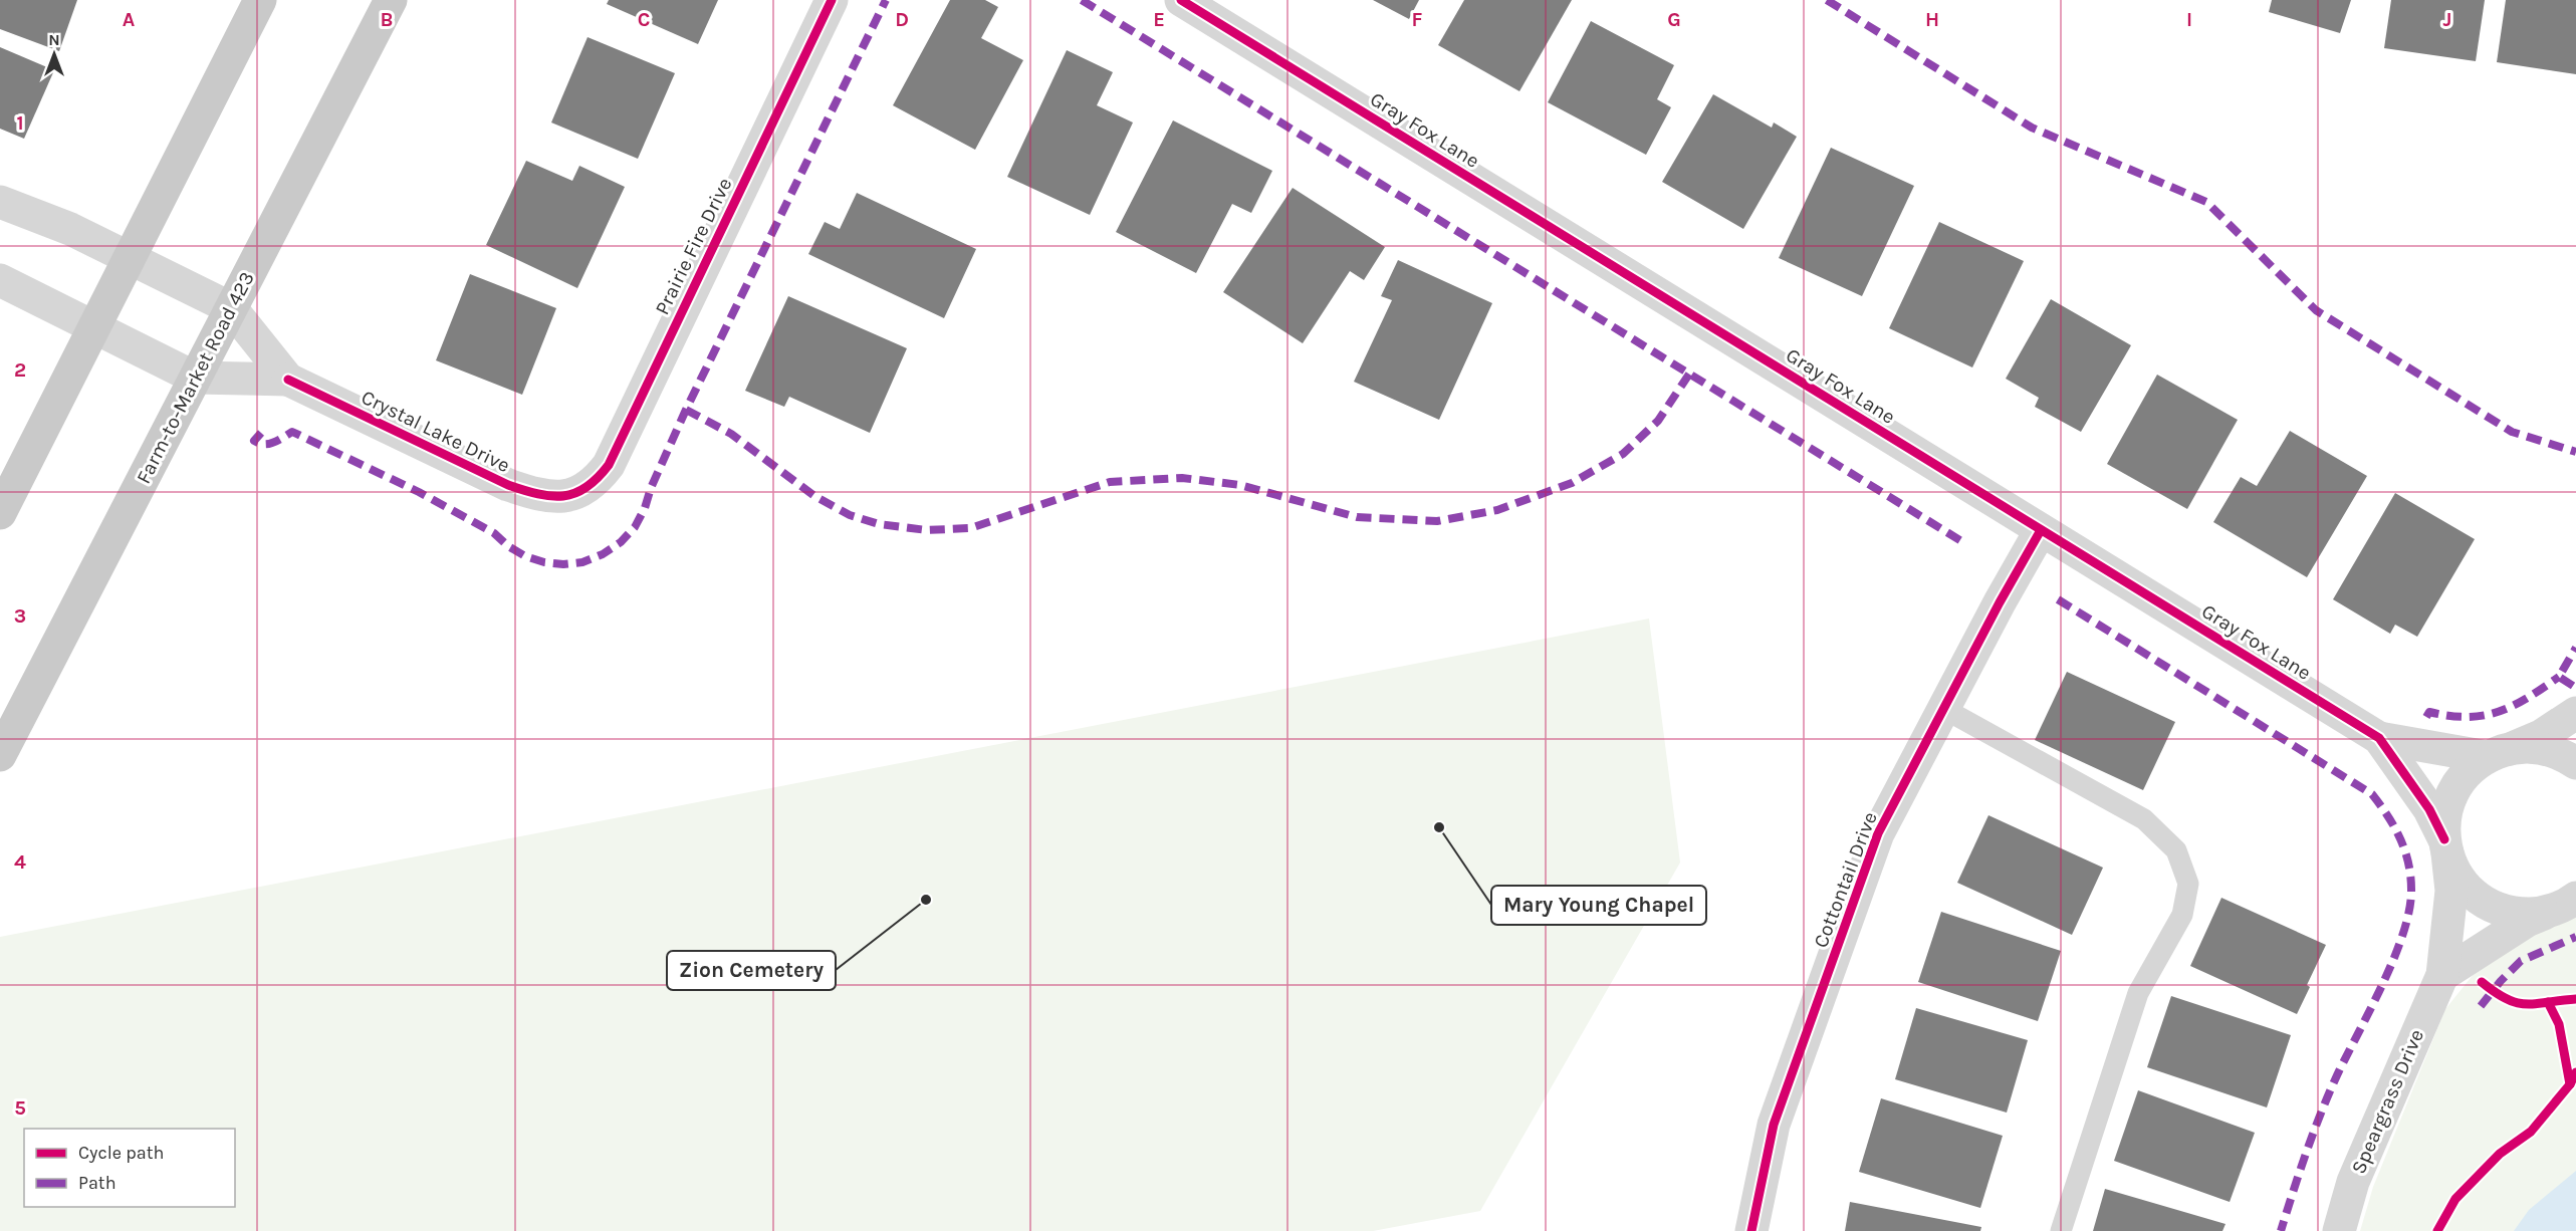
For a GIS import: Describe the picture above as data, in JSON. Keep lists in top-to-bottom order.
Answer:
{
  "streets": {
    "main road": ["Farm-to-Market Road 423"],
    "street": [
      "Gray Fox Lane",
      "Prairie Fire Drive",
      "Crystal Lake Drive",
      "Cottontail Drive",
      "Speargrass Drive"
    ]
  },
  "crossings": [
    ["Gray Fox Lane", "Cottontail Drive"],
    ["Gray Fox Lane", "Speargrass Drive"],
    ["Prairie Fire Drive", "Crystal Lake Drive"],
    ["Farm-to-Market Road 423", "Crystal Lake Drive"]
  ],
  "places": ["Mary Young Chapel", "Zion Cemetery"],
  "legend": ["Cycle path", "Path"],
  "north": "top",
  "grid": {
    "columns": [
      "A",
      "B",
      "C",
      "D",
      "E",
      "F",
      "G",
      "H",
      "I",
      "J"
    ],
    "rows": [
      "1",
      "2",
      "3",
      "4",
      "5"
    ]
  }
}
